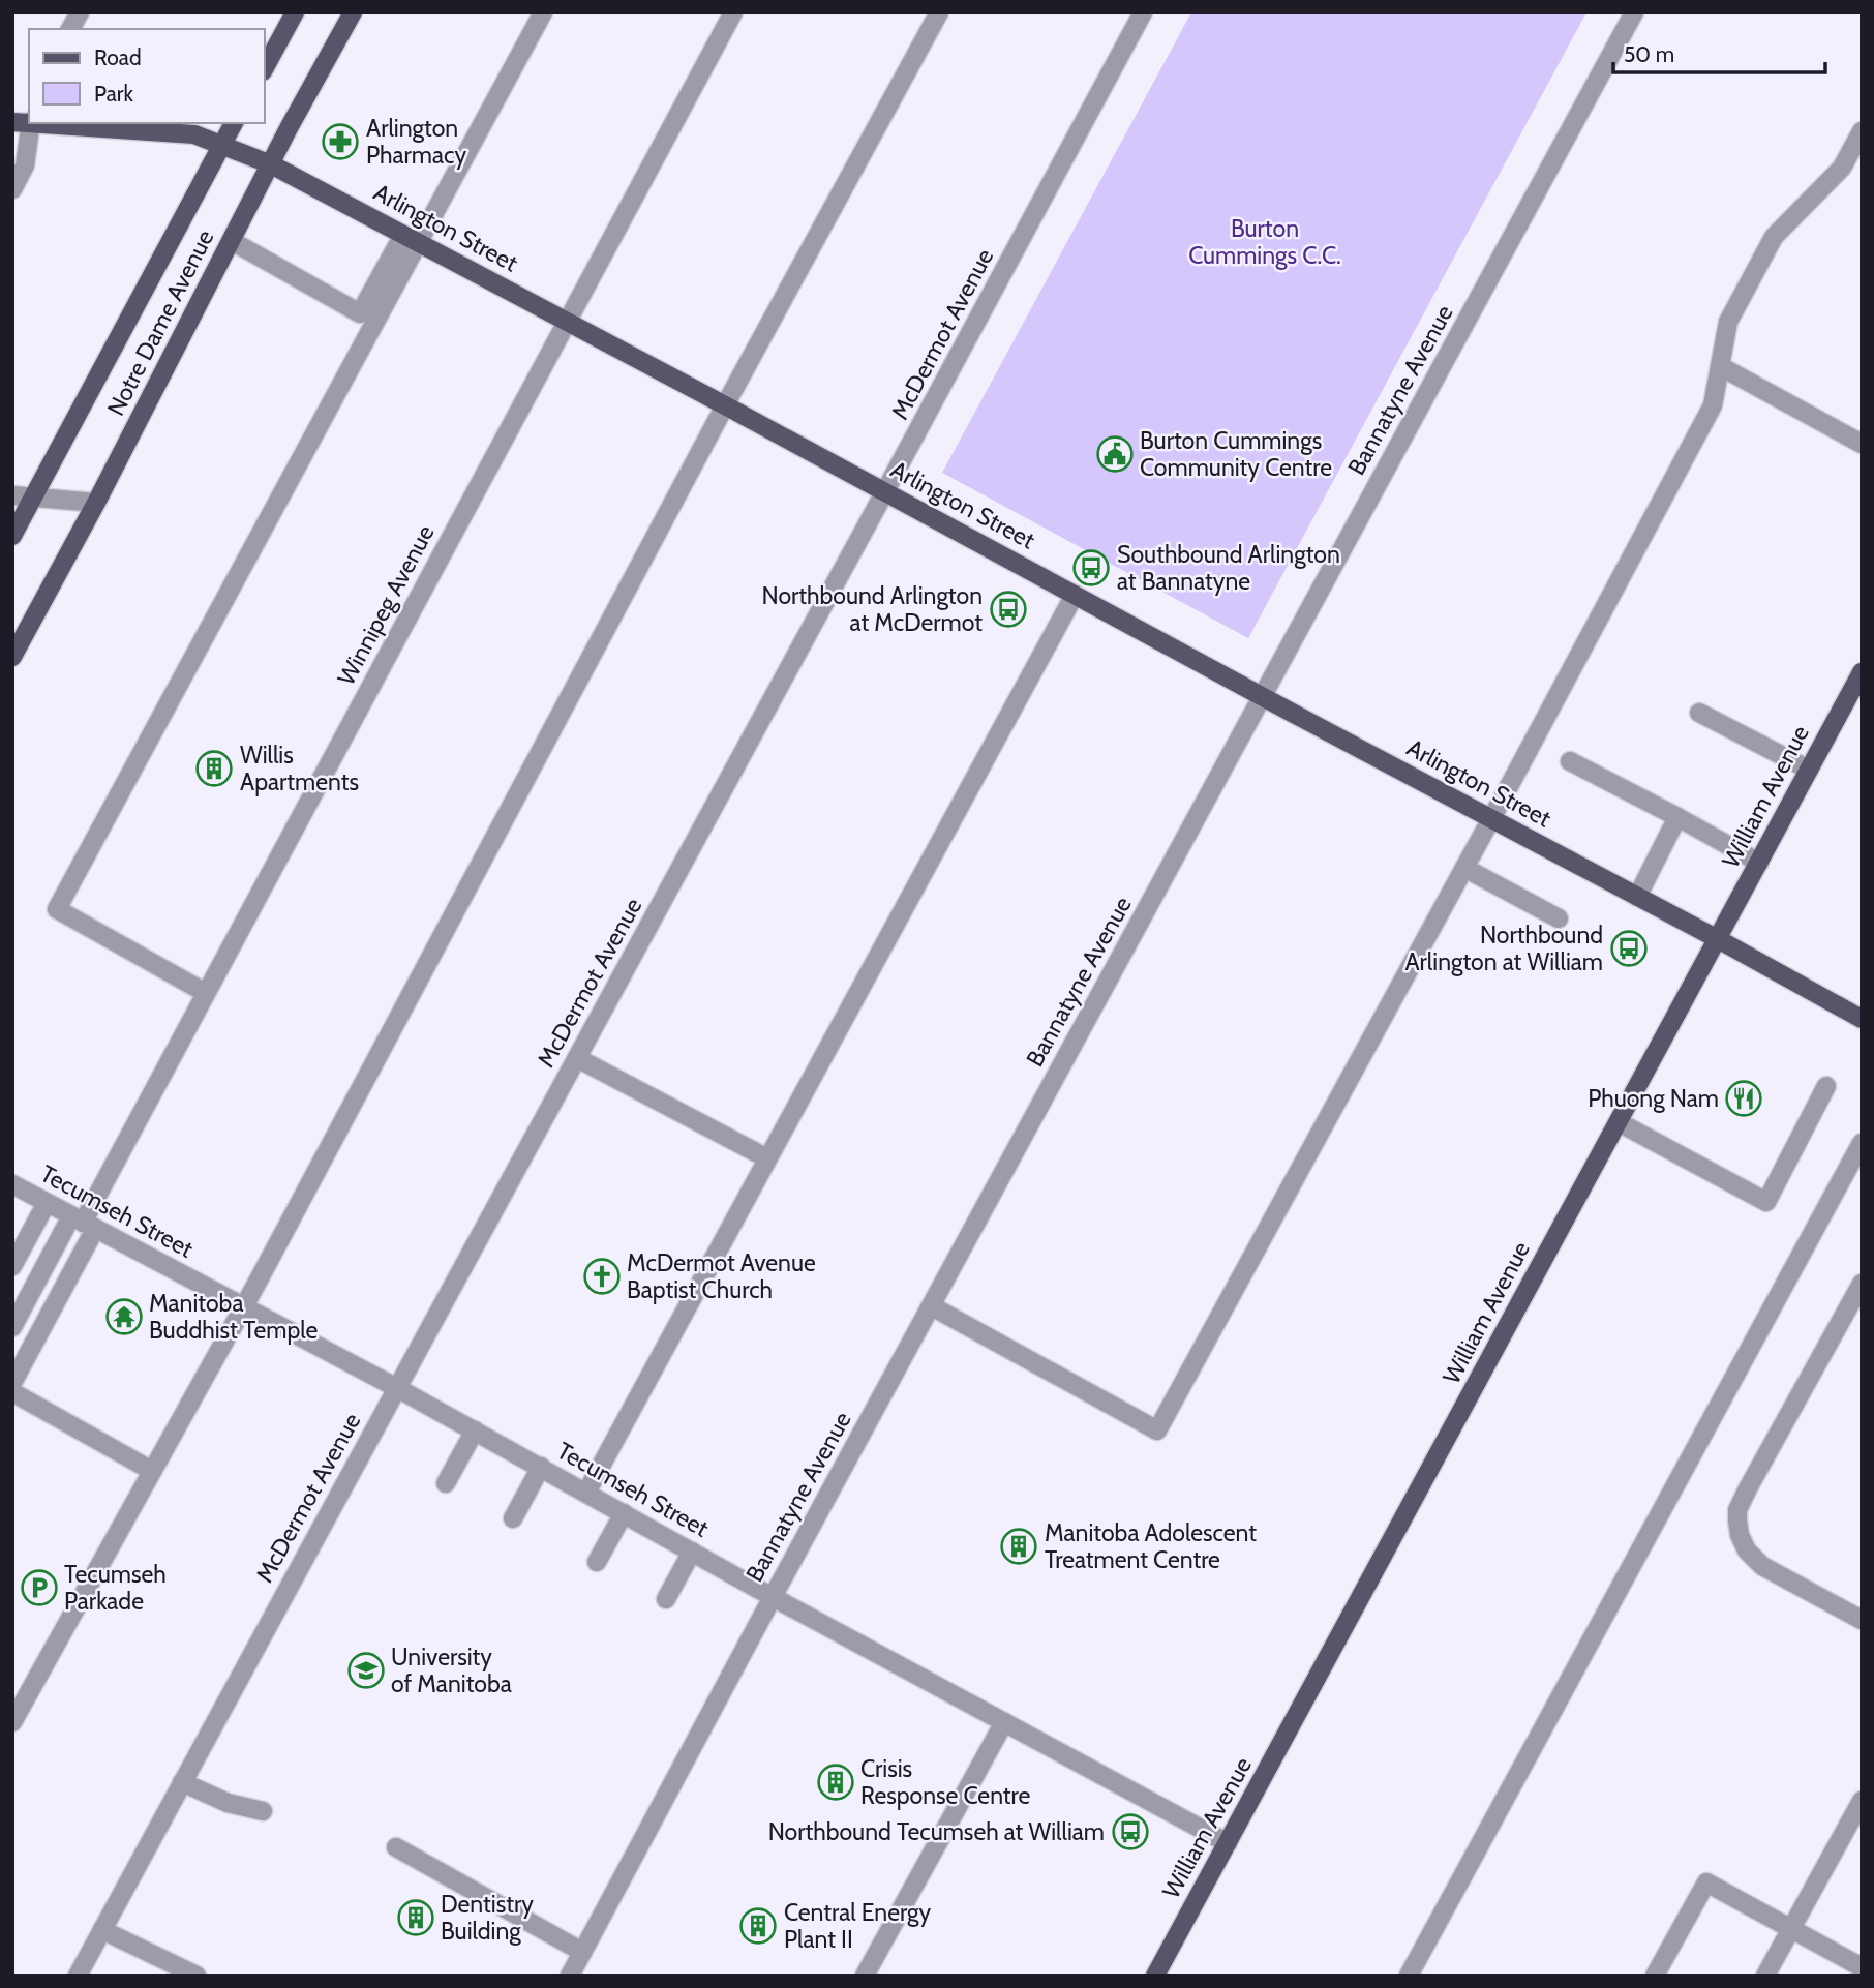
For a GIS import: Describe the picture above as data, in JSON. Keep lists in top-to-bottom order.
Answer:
{
  "streets": {
    "main road": ["Arlington Street", "Notre Dame Avenue", "William Avenue"],
    "street": [
      "McDermot Avenue",
      "Bannatyne Avenue",
      "Winnipeg Avenue",
      "Tecumseh Street"
    ]
  },
  "crossings": [
    ["Arlington Street", "Notre Dame Avenue"],
    ["Arlington Street", "McDermot Avenue"],
    ["Arlington Street", "Bannatyne Avenue"],
    ["Arlington Street", "Winnipeg Avenue"],
    ["Arlington Street", "William Avenue"],
    ["McDermot Avenue", "Tecumseh Street"],
    ["Bannatyne Avenue", "Tecumseh Street"],
    ["Winnipeg Avenue", "Tecumseh Street"],
    ["William Avenue", "Tecumseh Street"]
  ],
  "parks": ["Burton Cummings C.C."],
  "places": {
    "pharmacy": ["Arlington Pharmacy"],
    "public building": ["Burton Cummings Community Centre"],
    "bus stop": [
      "Southbound Arlington at Bannatyne",
      "Northbound Arlington at McDermot",
      "Northbound Arlington at William",
      "Northbound Tecumseh at William"
    ],
    "building": [
      "Willis Apartments",
      "Manitoba Adolescent Treatment Centre",
      "Crisis Response Centre",
      "Dentistry Building",
      "Central Energy Plant II"
    ],
    "restaurant": ["Phuong Nam"],
    "church": ["McDermot Avenue Baptist Church"],
    "temple": ["Manitoba Buddhist Temple"],
    "parking": ["Tecumseh Parkade"],
    "school or university": ["University of Manitoba"]
  },
  "legend": ["Road", "Park"],
  "scale_bar": "50 m"
}
